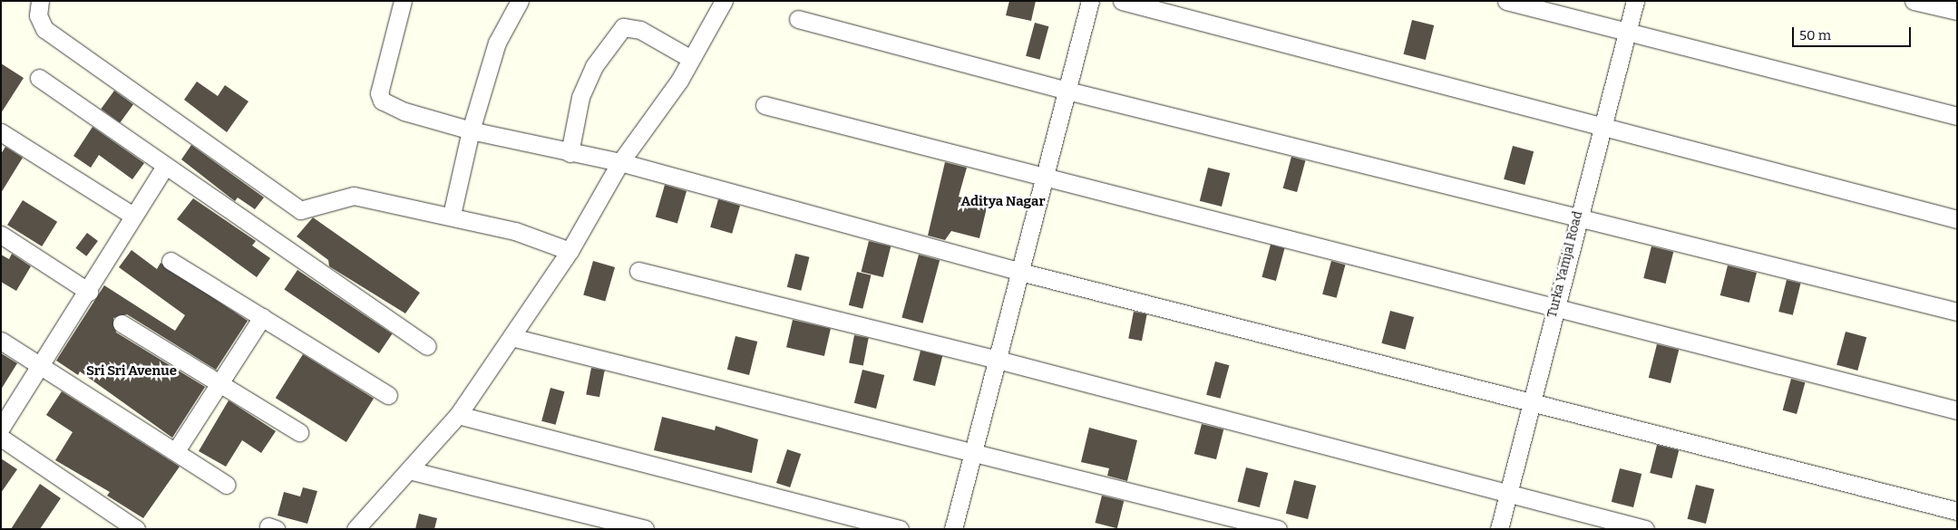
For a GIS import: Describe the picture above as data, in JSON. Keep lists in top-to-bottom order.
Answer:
{
  "streets": {
    "street": ["Turka Yamjal Road"]
  },
  "districts": ["Aditya Nagar", "Sri Sri Avenue"],
  "scale_bar": "50 m"
}
